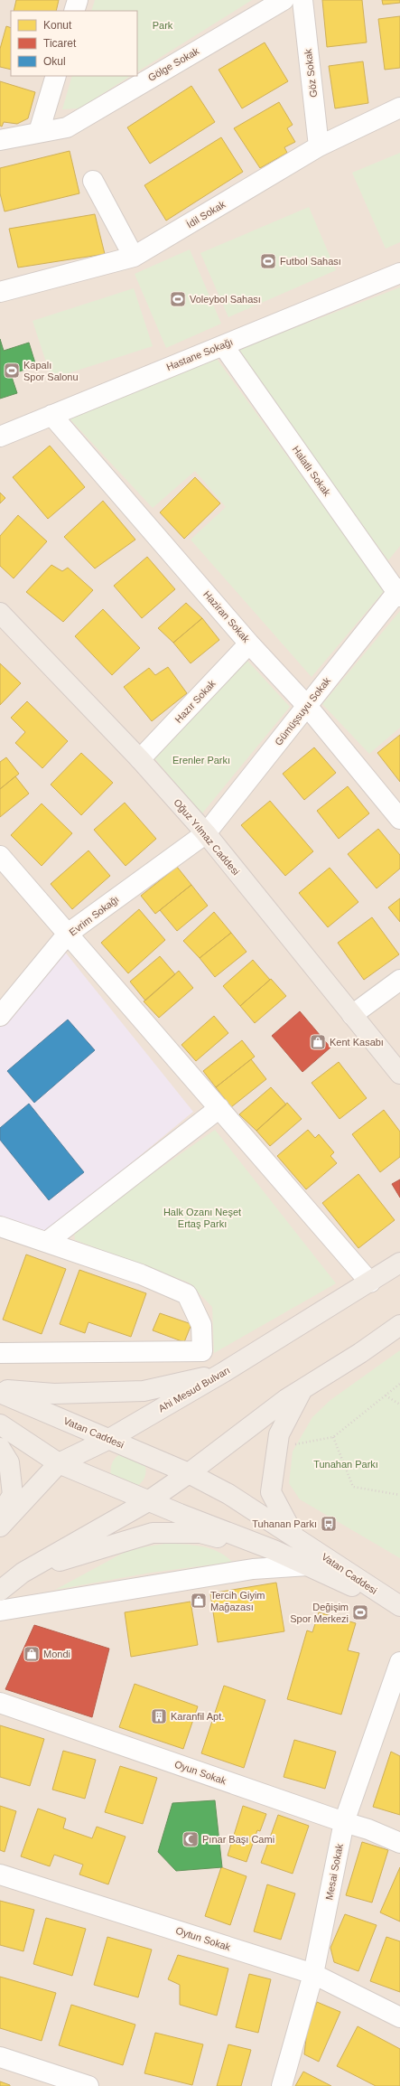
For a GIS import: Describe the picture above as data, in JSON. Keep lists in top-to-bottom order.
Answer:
{
  "streets": {
    "main road": ["Oğuz Yılmaz Caddesi", "Ahi Mesud Bulvarı", "Vatan Caddesi"],
    "street": [
      "Gölge Sokak",
      "Göz Sokak",
      "İdil Sokak",
      "Hastane Sokağı",
      "Halatlı Sokak",
      "Haziran Sokak",
      "Hazır Sokak",
      "Gümüşsuyu Sokak",
      "Evrim Sokağı",
      "Oyun Sokak",
      "Mesai Sokak",
      "Oytun Sokak"
    ]
  },
  "crossings": [
    ["Göz Sokak", "İdil Sokak"],
    ["Hastane Sokağı", "Halatlı Sokak"],
    ["Hastane Sokağı", "Haziran Sokak"],
    ["Halatlı Sokak", "Gümüşsuyu Sokak"],
    ["Haziran Sokak", "Hazır Sokak"],
    ["Haziran Sokak", "Gümüşsuyu Sokak"],
    ["Hazır Sokak", "Oğuz Yılmaz Caddesi"],
    ["Gümüşsuyu Sokak", "Oğuz Yılmaz Caddesi"],
    ["Gümüşsuyu Sokak", "Evrim Sokağı"],
    ["Oğuz Yılmaz Caddesi", "Evrim Sokağı"],
    ["Ahi Mesud Bulvarı", "Vatan Caddesi"],
    ["Oyun Sokak", "Mesai Sokak"],
    ["Mesai Sokak", "Oytun Sokak"]
  ],
  "parks": [
    "Park",
    "Erenler Parkı",
    "Halk Ozanı Neşet Ertaş Parkı",
    "Tunahan Parkı"
  ],
  "places": {
    "sports": [
      "Futbol Sahası",
      "Voleybol Sahası",
      "Kapalı Spor Salonu",
      "Değişim Spor Merkezi"
    ],
    "shop": ["Kent Kasabı", "Tercih Giyim Mağazası", "Mondi"],
    "bus stop": ["Tuhanan Parkı"],
    "building": ["Karanfil Apt."],
    "mosque": ["Pınar Başı Cami"]
  },
  "legend": ["Konut", "Ticaret", "Okul"]
}
